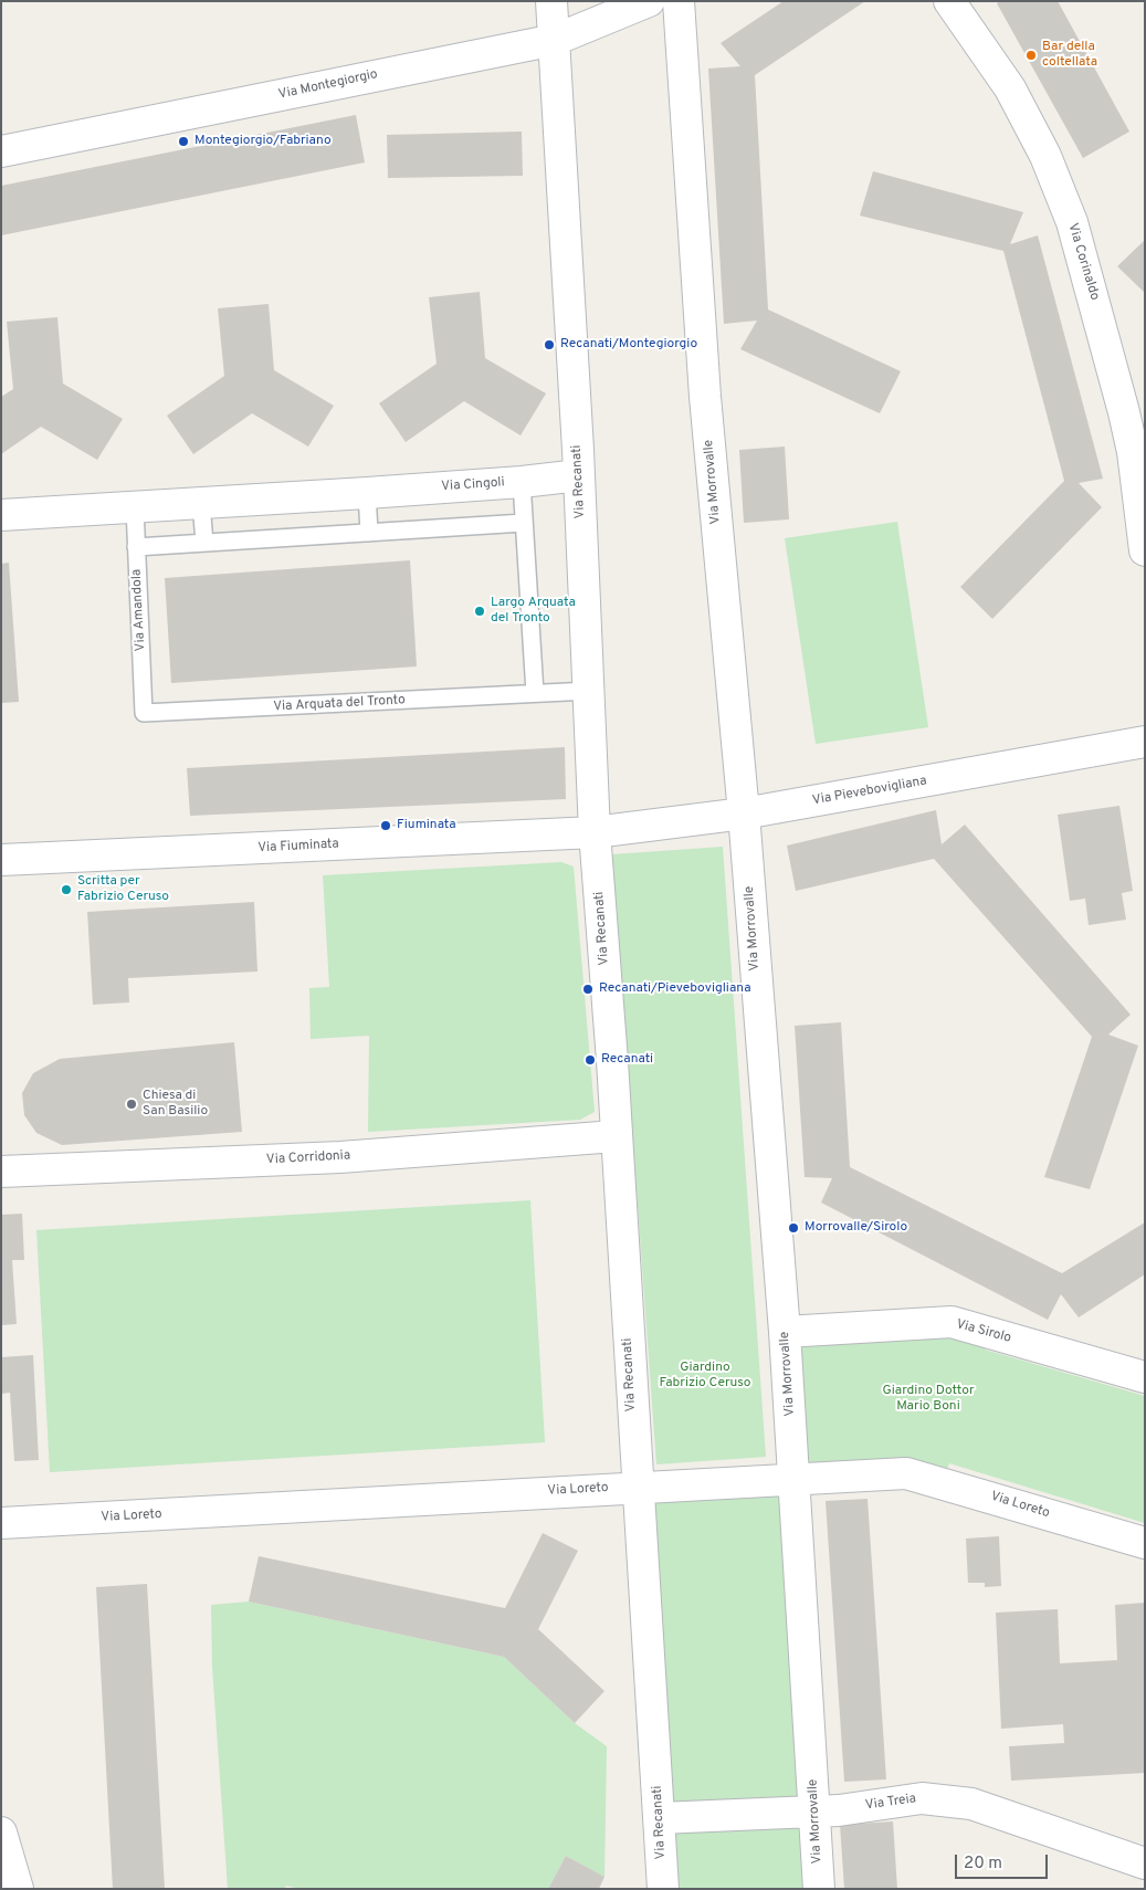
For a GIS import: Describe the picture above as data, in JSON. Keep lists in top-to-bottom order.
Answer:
{
  "streets": {
    "street": [
      "Via Montegiorgio",
      "Via Corinaldo",
      "Via Recanati",
      "Via Morrovalle",
      "Via Cingoli",
      "Via Pievebovigliana",
      "Via Fiuminata",
      "Via Corridonia",
      "Via Sirolo",
      "Via Loreto",
      "Via Treia"
    ],
    "lane": ["Via Amandola", "Via Arquata del Tronto"]
  },
  "crossings": [
    ["Via Montegiorgio", "Via Recanati"],
    ["Via Recanati", "Via Cingoli"],
    ["Via Recanati", "Via Pievebovigliana"],
    ["Via Recanati", "Via Fiuminata"],
    ["Via Recanati", "Via Corridonia"],
    ["Via Recanati", "Via Loreto"],
    ["Via Recanati", "Via Treia"],
    ["Via Morrovalle", "Via Pievebovigliana"],
    ["Via Morrovalle", "Via Sirolo"],
    ["Via Morrovalle", "Via Loreto"],
    ["Via Morrovalle", "Via Treia"],
    ["Via Cingoli", "Via Amandola"],
    ["Via Amandola", "Via Arquata del Tronto"],
    ["Via Pievebovigliana", "Via Fiuminata"]
  ],
  "parks": ["Giardino Fabrizio Ceruso", "Giardino Dottor Mario Boni"],
  "places": [
    "Bar della coltellata",
    "Montegiorgio/Fabriano",
    "Recanati/Montegiorgio",
    "Largo Arquata del Tronto",
    "Fiuminata",
    "Scritta per Fabrizio Ceruso",
    "Recanati/Pievebovigliana",
    "Recanati",
    "Chiesa di San Basilio",
    "Morrovalle/Sirolo"
  ],
  "scale_bar": "20 m"
}
